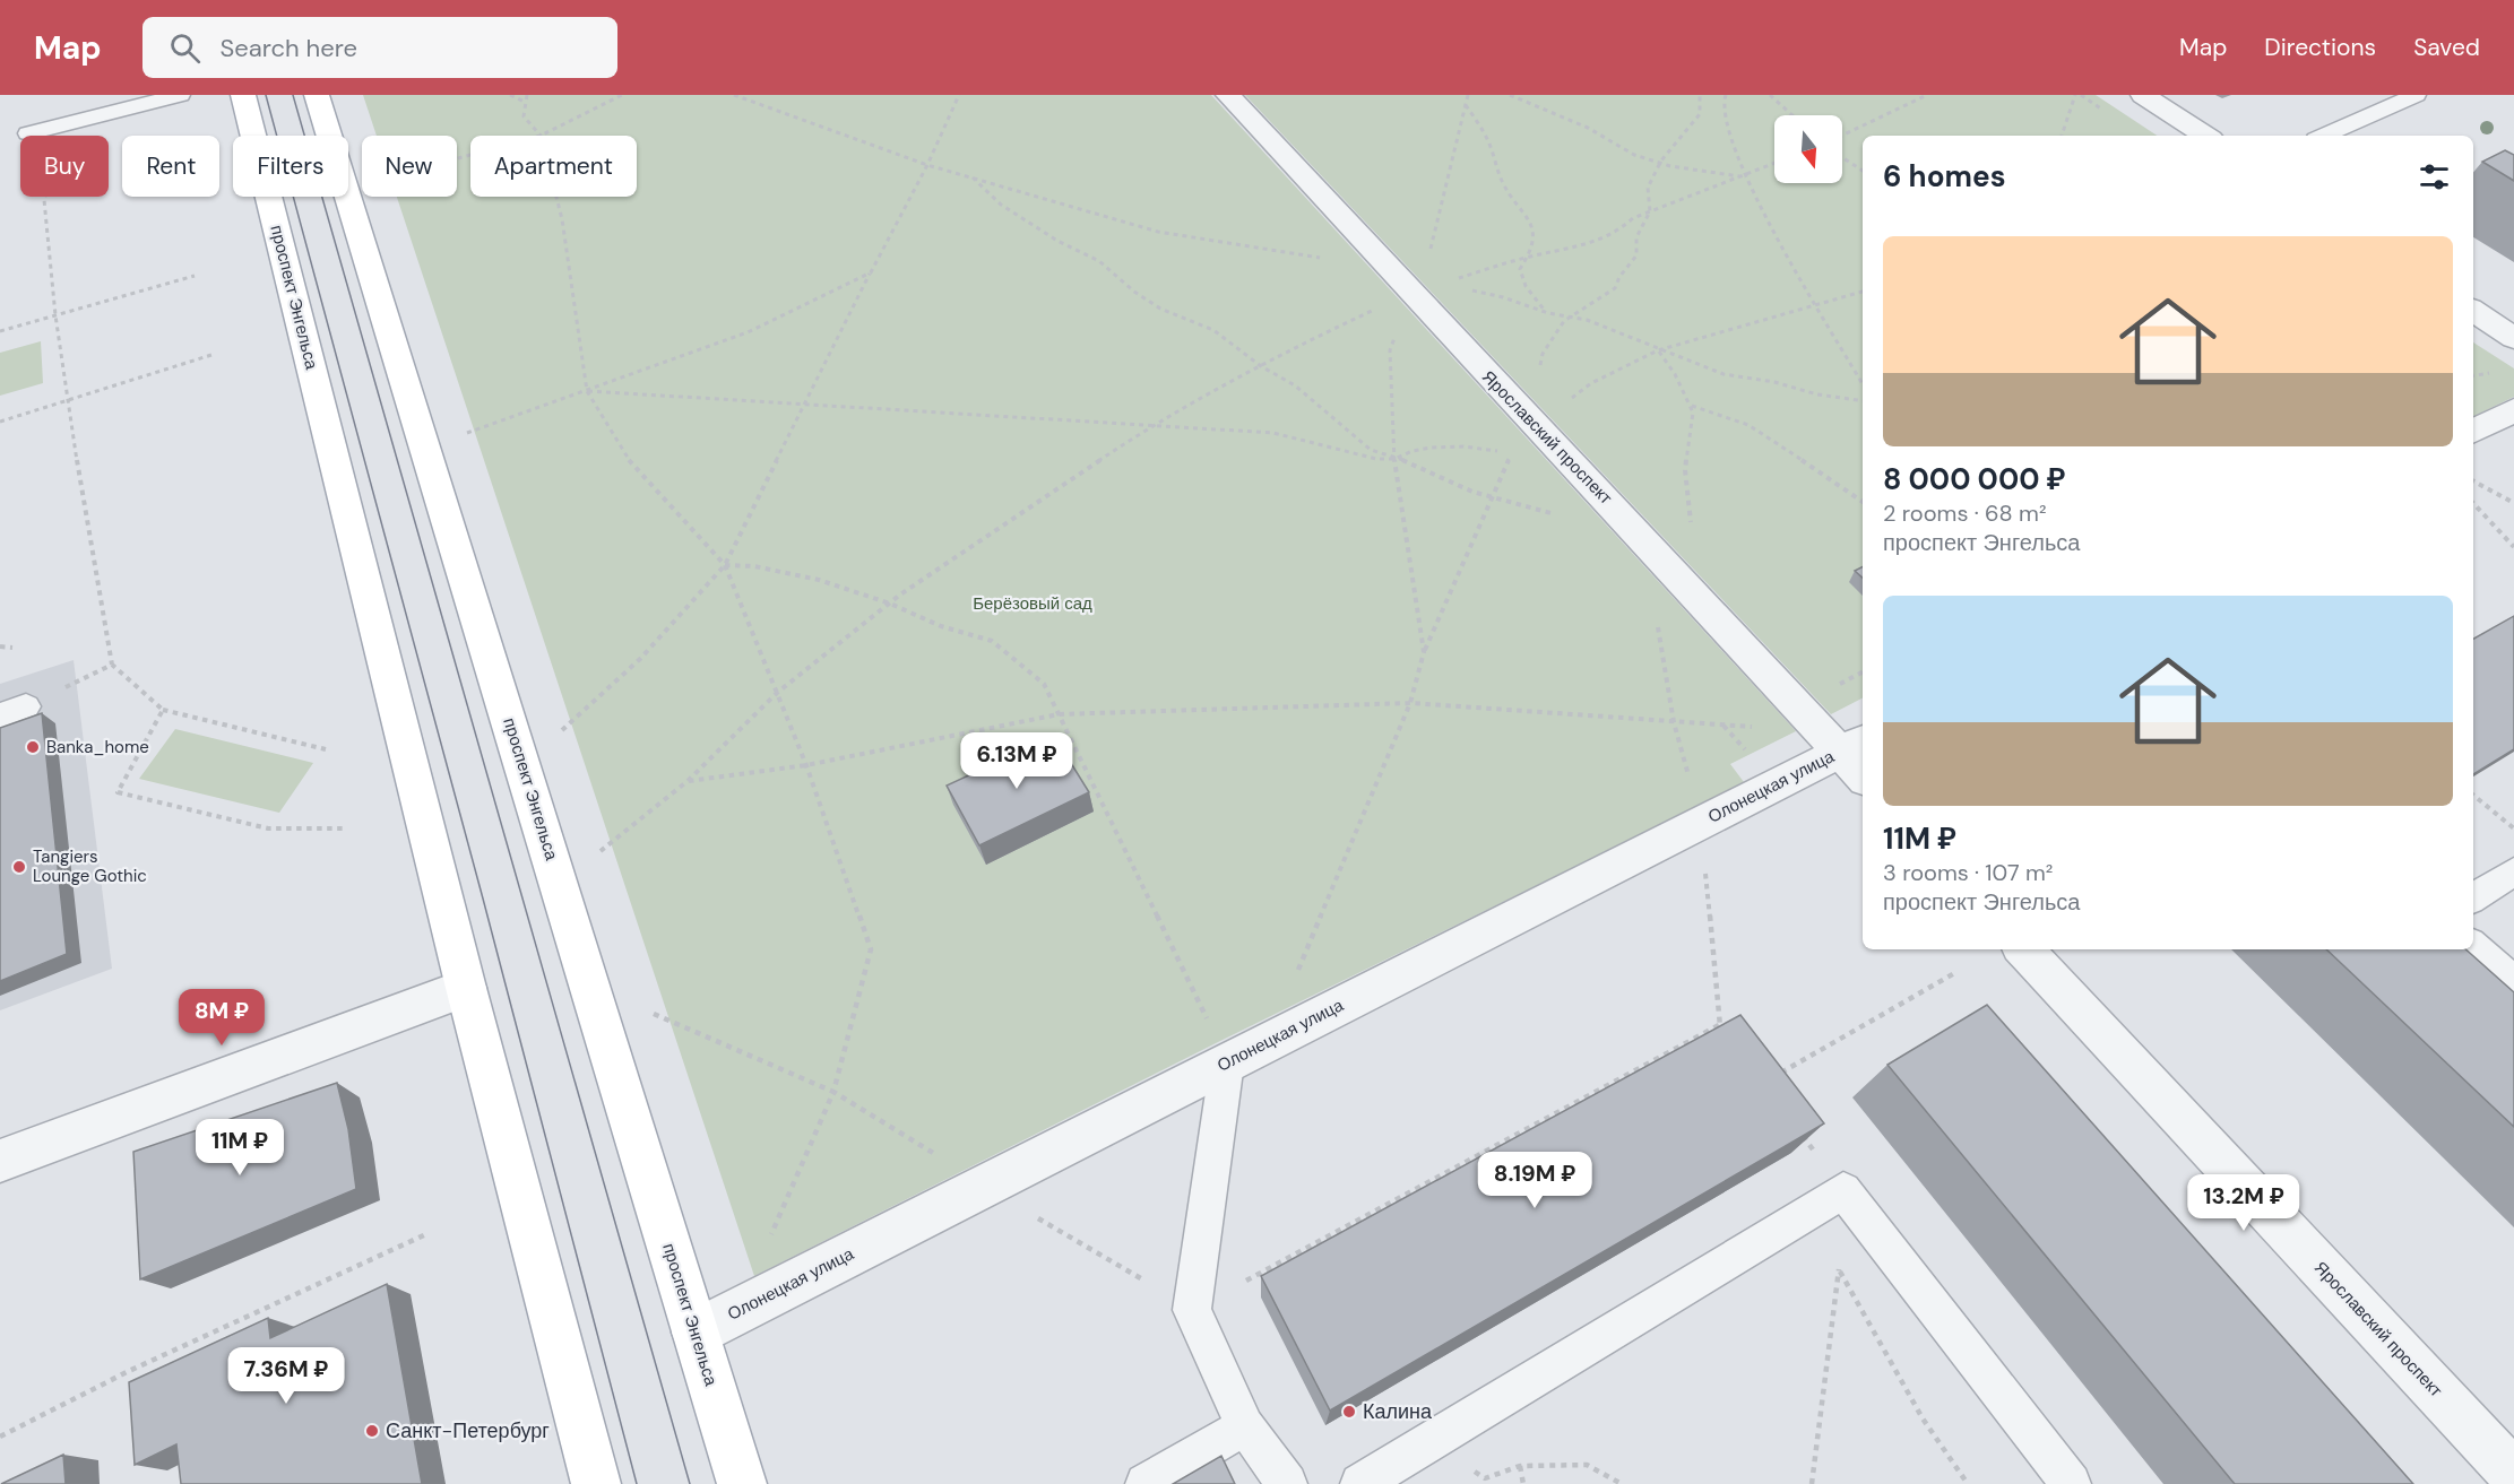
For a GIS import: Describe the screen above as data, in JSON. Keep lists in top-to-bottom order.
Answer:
{
  "streets": {
    "main road": ["проспект Энгельса"],
    "street": ["Ярославский проспект", "Олонецкая улица"]
  },
  "crossings": [
    ["проспект Энгельса", "Олонецкая улица"],
    ["Ярославский проспект", "Олонецкая улица"]
  ],
  "parks": ["Берёзовый сад"],
  "places": [
    "Banka_home",
    "Tangiers Lounge Gothic",
    "Калина",
    "Санкт-Петербург"
  ],
  "north": "bottom",
  "page": {
    "header": "Map",
    "search": "Search here",
    "nav": ["Map", "Directions", "Saved"],
    "chip": [
      "Buy",
      "Rent",
      "Filters",
      "New",
      "Apartment"
    ],
    "heading": "6 homes",
    "list": [
      {
        "name": "8 000 000 ₽",
        "note": "2 rooms · 68 m² · проспект Энгельса"
      },
      {
        "name": "11M ₽",
        "note": "3 rooms · 107 m² · проспект Энгельса"
      }
    ],
    "price": [
      "6.13M ₽",
      "8M ₽",
      "11M ₽",
      "8.19M ₽",
      "13.2M ₽",
      "7.36M ₽"
    ]
  }
}
